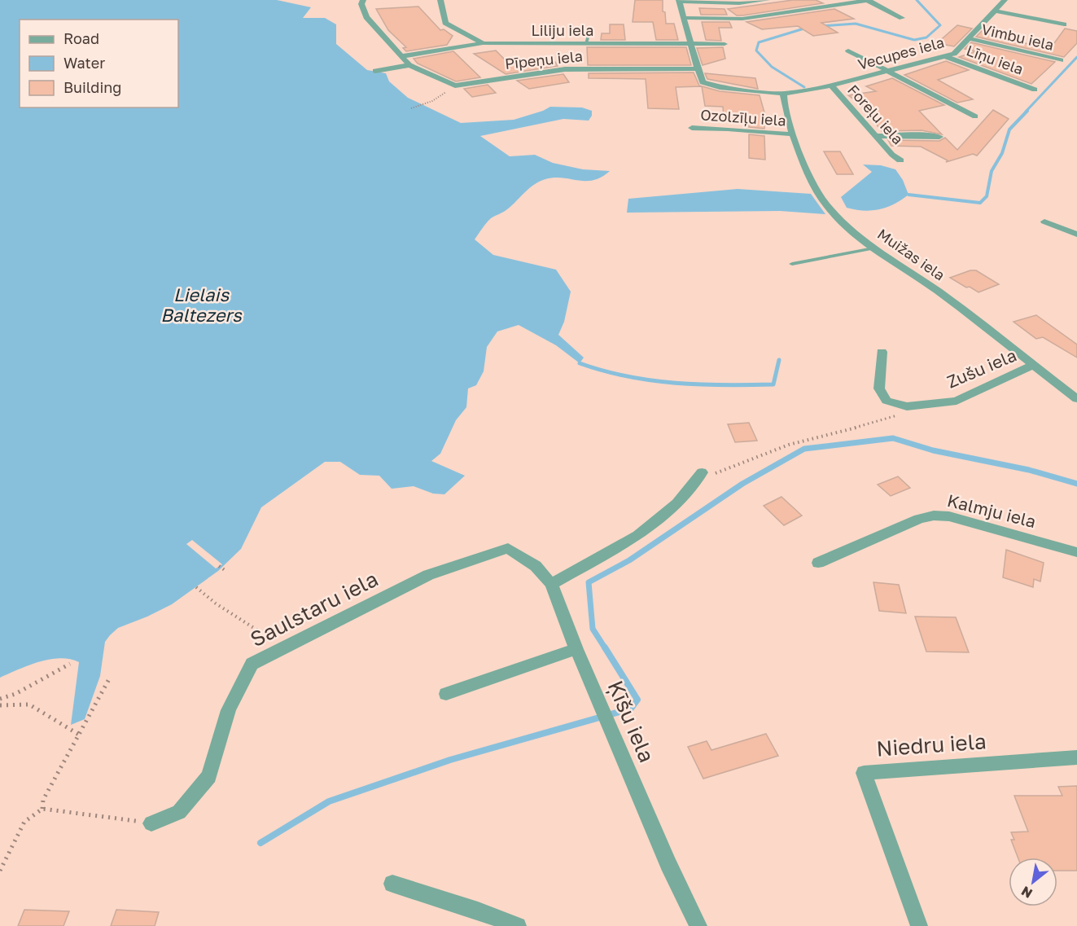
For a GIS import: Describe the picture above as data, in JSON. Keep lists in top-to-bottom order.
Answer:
{
  "streets": {
    "street": [
      "Liliju iela",
      "Vimbu iela",
      "Vecupes iela",
      "Pīpeņu iela",
      "Līņu iela",
      "Foreļu iela",
      "Ozolzīļu iela",
      "Muižas iela",
      "Zušu iela",
      "Kalmju iela",
      "Saulstaru iela",
      "Ķīšu iela",
      "Niedru iela"
    ]
  },
  "crossings": [
    ["Liliju iela", "Pīpeņu iela"],
    ["Vimbu iela", "Vecupes iela"],
    ["Vecupes iela", "Pīpeņu iela"],
    ["Vecupes iela", "Līņu iela"],
    ["Vecupes iela", "Foreļu iela"],
    ["Vecupes iela", "Muižas iela"],
    ["Ozolzīļu iela", "Muižas iela"],
    ["Muižas iela", "Zušu iela"],
    ["Saulstaru iela", "Ķīšu iela"]
  ],
  "water": ["Lielais Baltezers"],
  "legend": ["Road", "Water", "Building"],
  "north": "bottom left"
}
